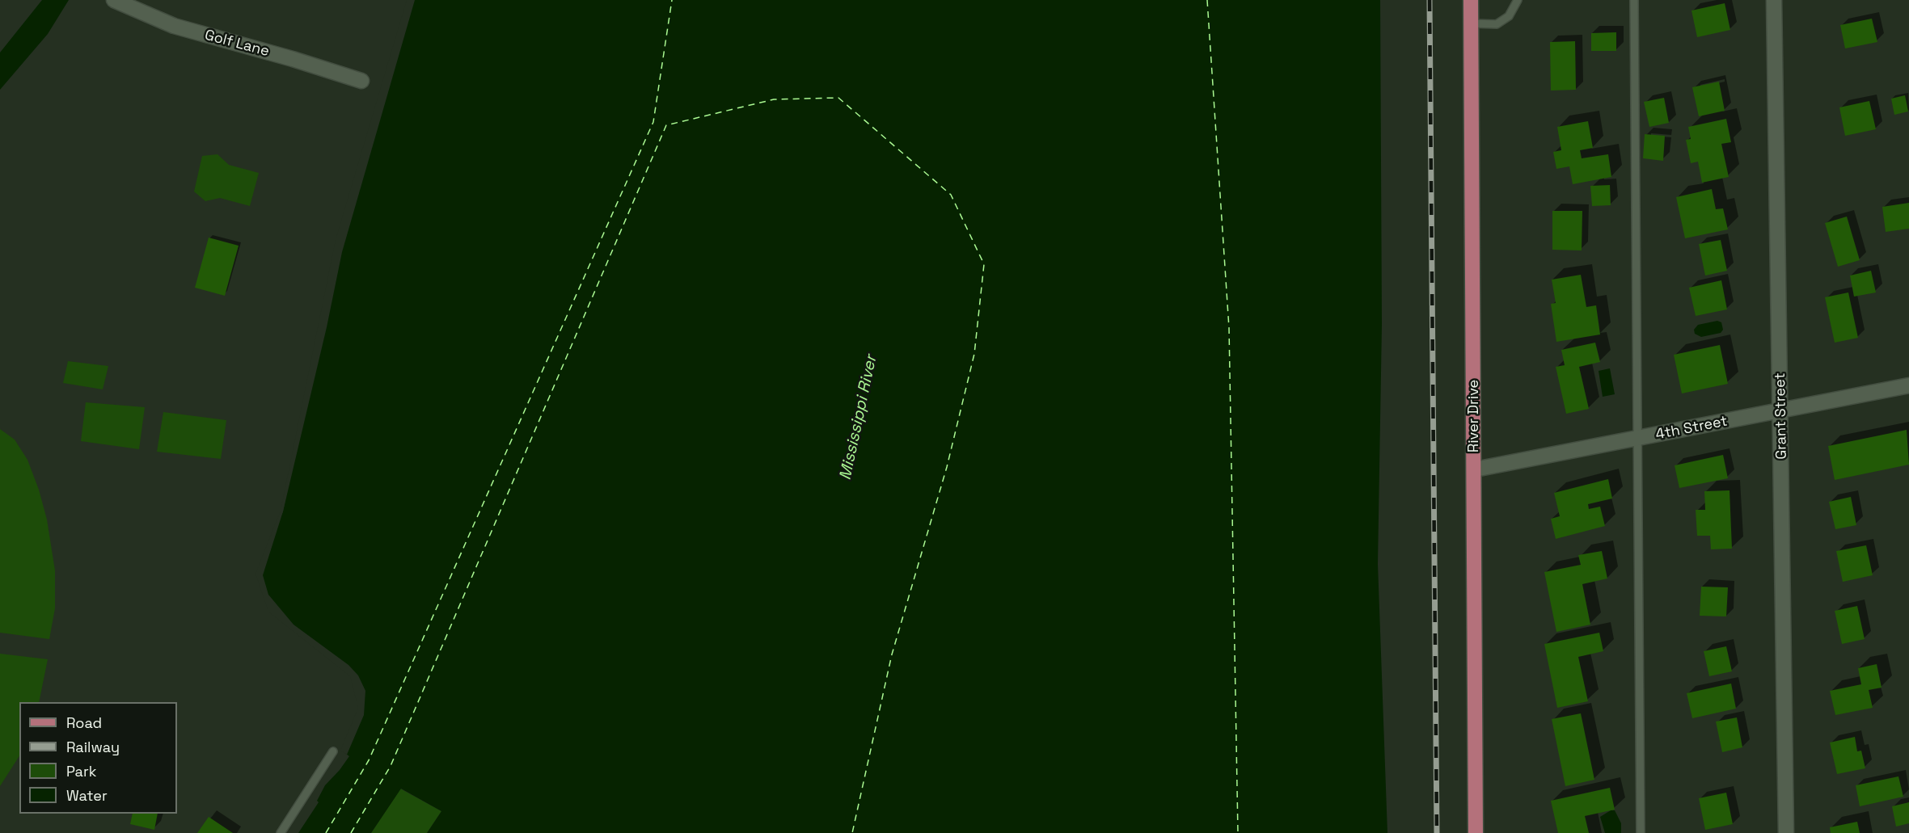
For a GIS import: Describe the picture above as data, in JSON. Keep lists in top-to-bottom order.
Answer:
{
  "streets": {
    "main road": ["River Drive"],
    "street": ["Golf Lane", "Grant Street", "4th Street"]
  },
  "crossings": [
    ["River Drive", "4th Street"],
    ["Grant Street", "4th Street"]
  ],
  "water": ["Mississippi River"],
  "legend": [
    "Road",
    "Railway",
    "Park",
    "Water"
  ]
}
